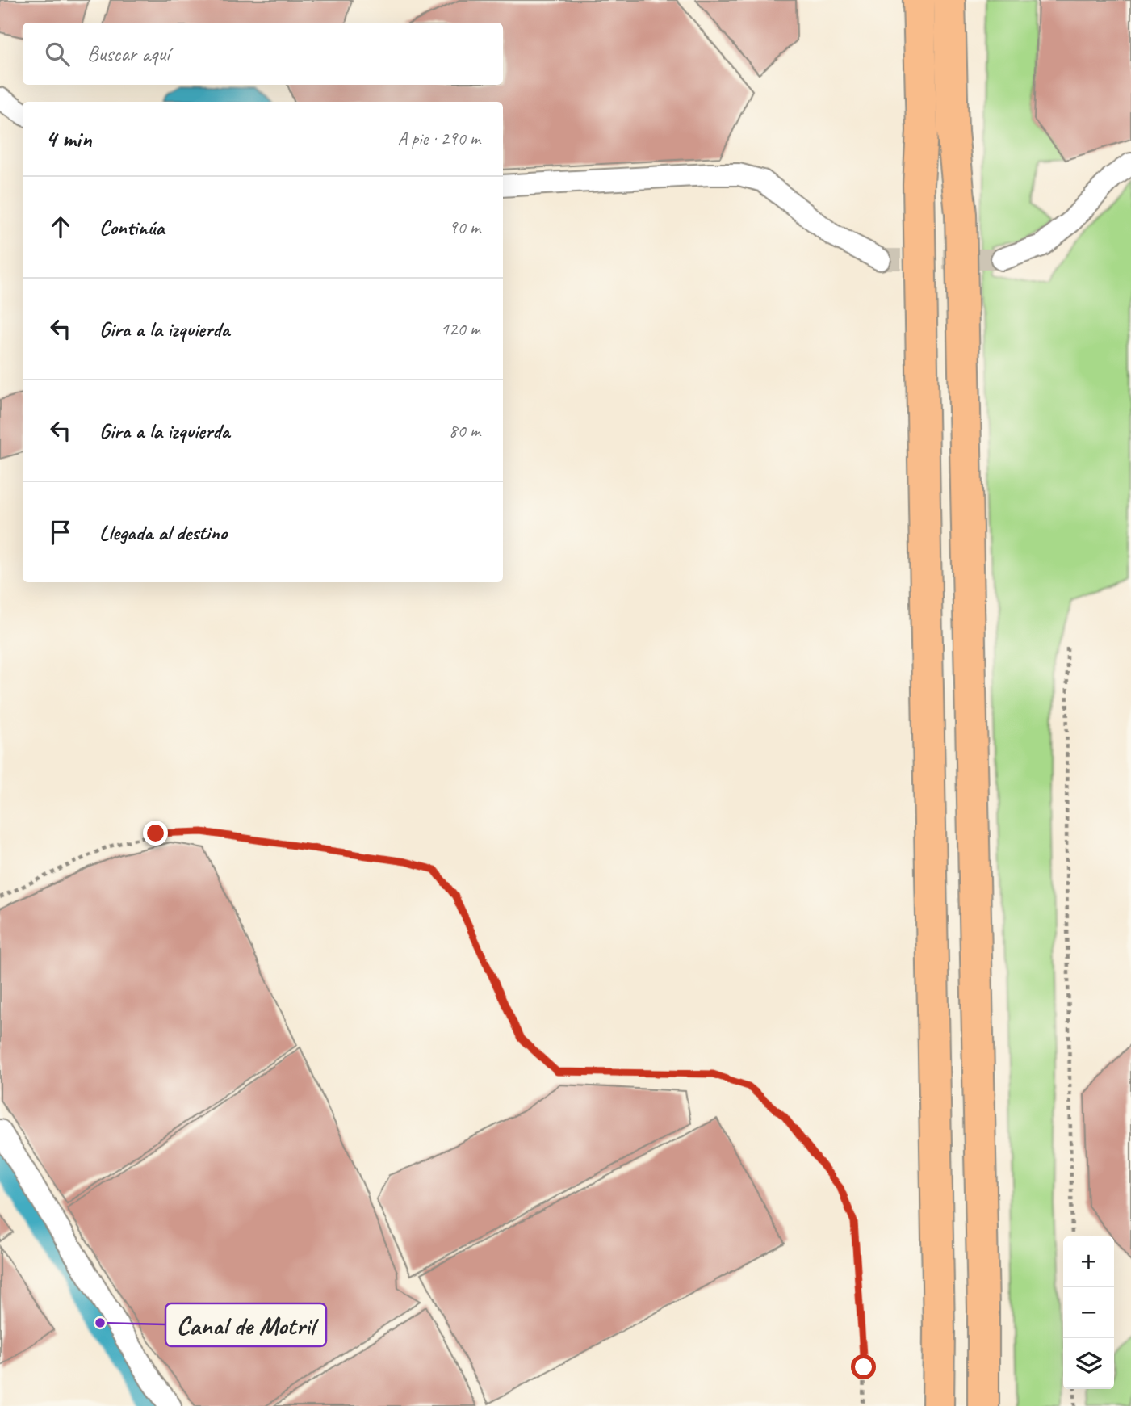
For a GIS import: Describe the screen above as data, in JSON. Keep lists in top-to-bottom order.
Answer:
{
  "places": ["Canal de Motril"],
  "page": {
    "search": "Buscar aquí",
    "heading": ["4 min", "A pie · 290 m"],
    "list": [
      ["Continúa", "90 m"],
      ["Gira a la izquierda", "120 m"],
      ["Gira a la izquierda", "80 m"],
      "Llegada al destino"
    ],
    "map_buttons": ["+", "−"]
  }
}
